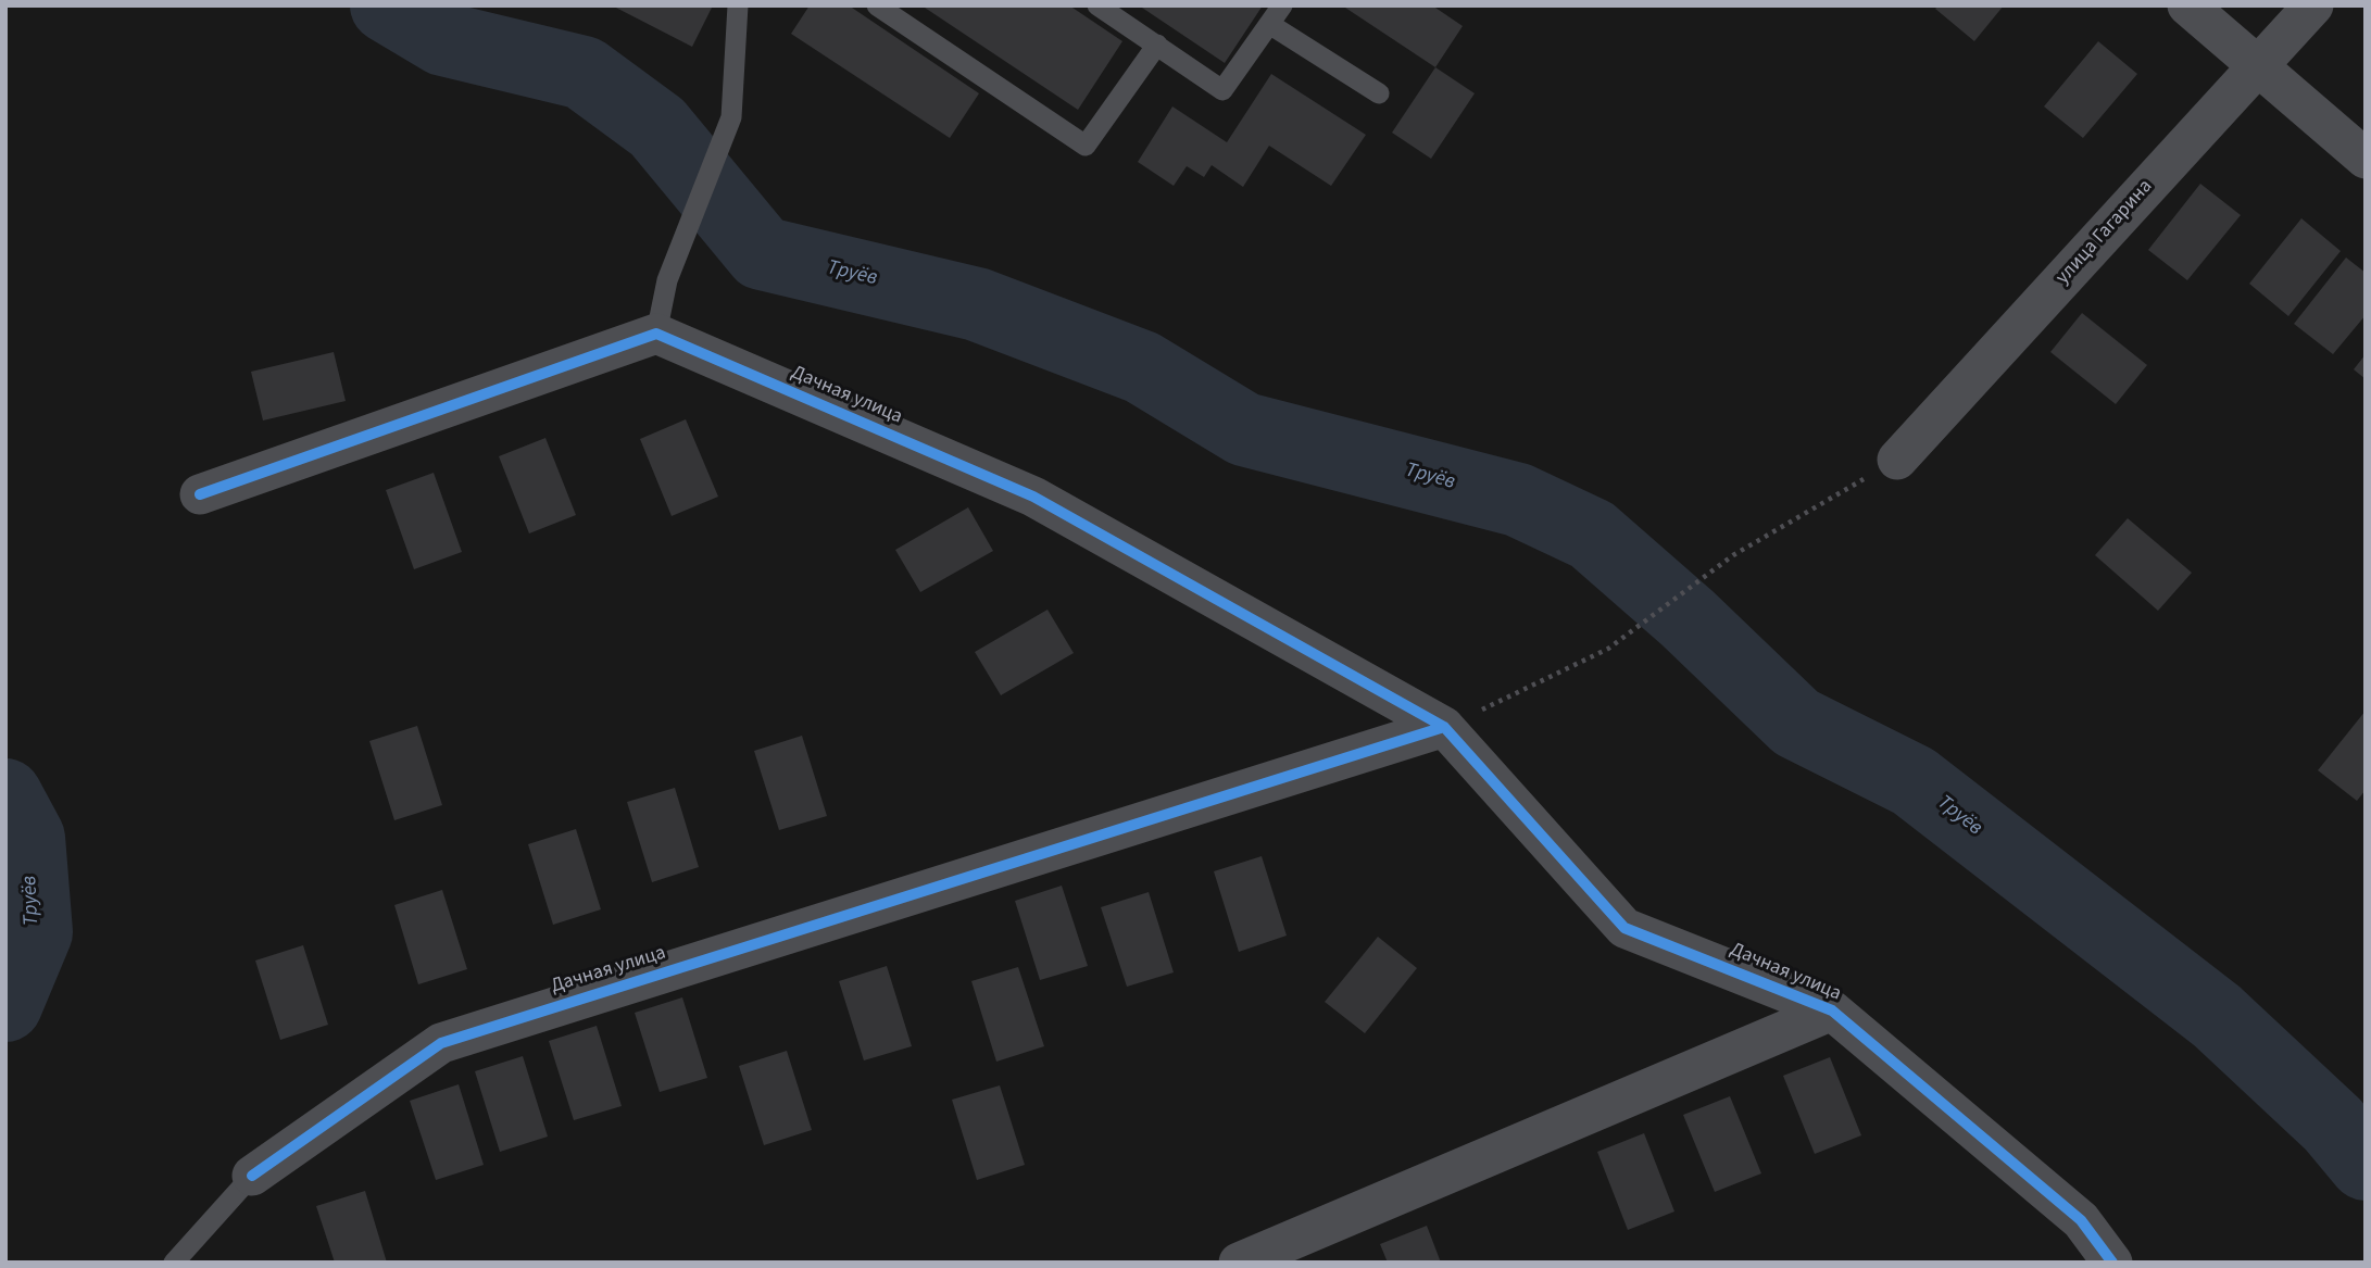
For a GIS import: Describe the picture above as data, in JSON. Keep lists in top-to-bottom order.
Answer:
{
  "streets": {
    "street": ["улица Гагарина", "Дачная улица"]
  },
  "water": ["Труёв"]
}
